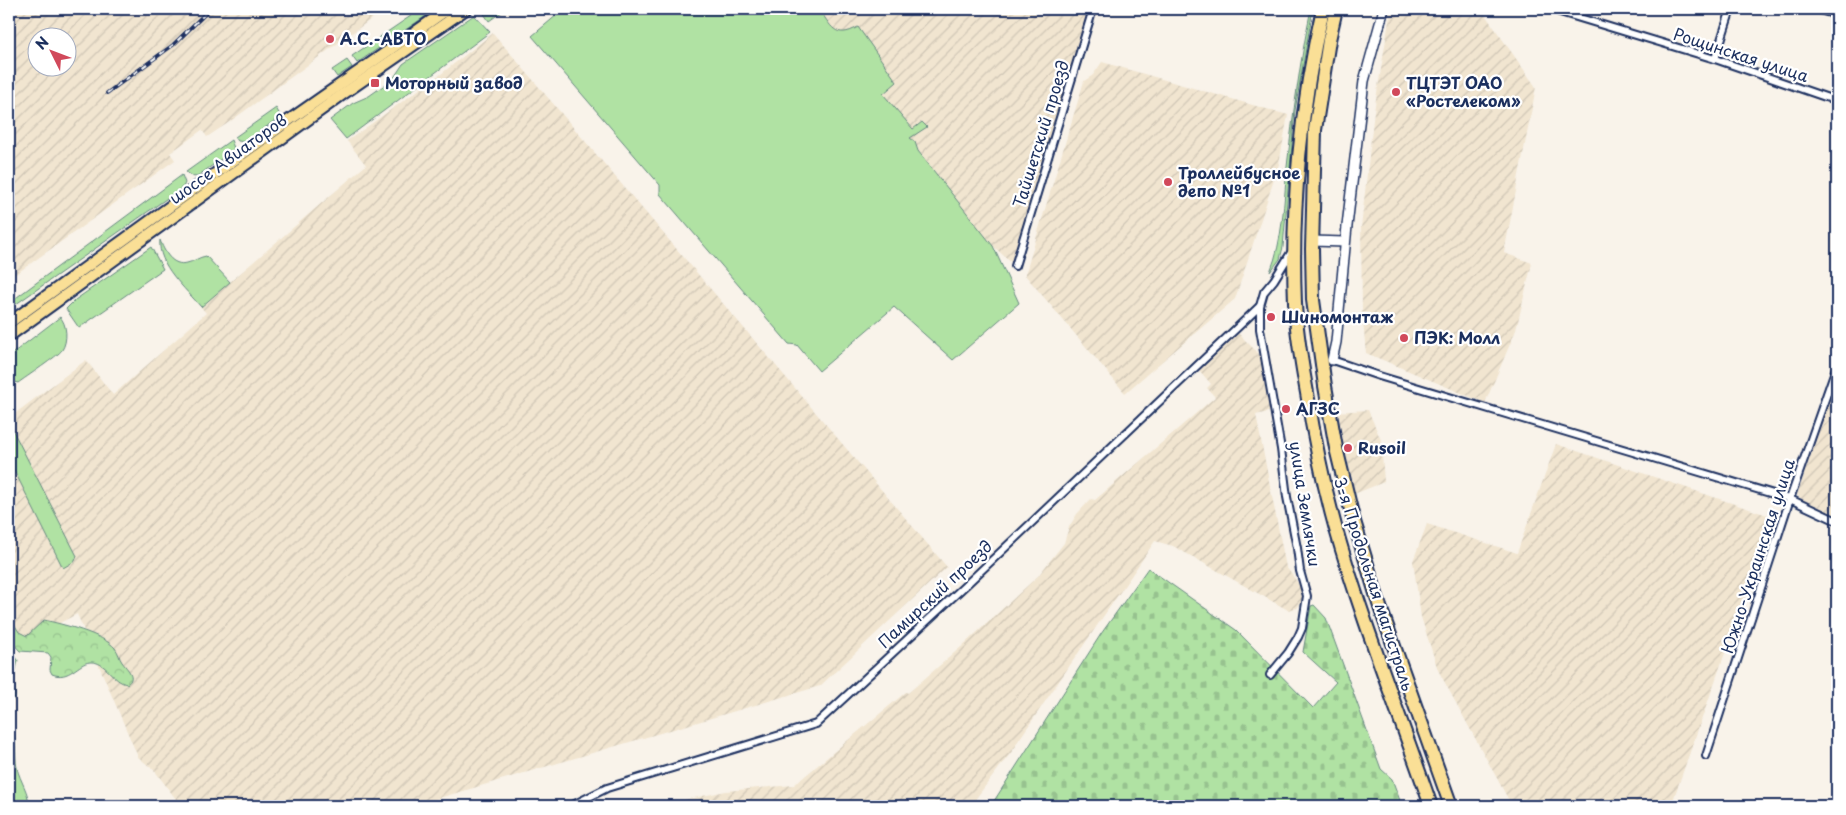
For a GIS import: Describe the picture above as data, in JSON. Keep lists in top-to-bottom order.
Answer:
{
  "streets": {
    "highway": ["3-я Продольная магистраль"],
    "main road": ["шоссе Авиаторов"],
    "street": [
      "Рощинская улица",
      "Тайшетский проезд",
      "улица Землячки",
      "Южно-Украинская улица",
      "Памирский проезд"
    ]
  },
  "crossings": [
    ["улица Землячки", "3-я Продольная магистраль"],
    ["улица Землячки", "Памирский проезд"]
  ],
  "places": {
    "other": [
      "А.С.-АВТО",
      "ТЦТЭТ ОАО «Ростелеком»",
      "Троллейбусное депо №1",
      "Шиномонтаж",
      "ПЭК: Молл",
      "АГЗС",
      "Rusoil"
    ],
    "transit": ["Моторный завод"]
  },
  "north": "top left"
}
